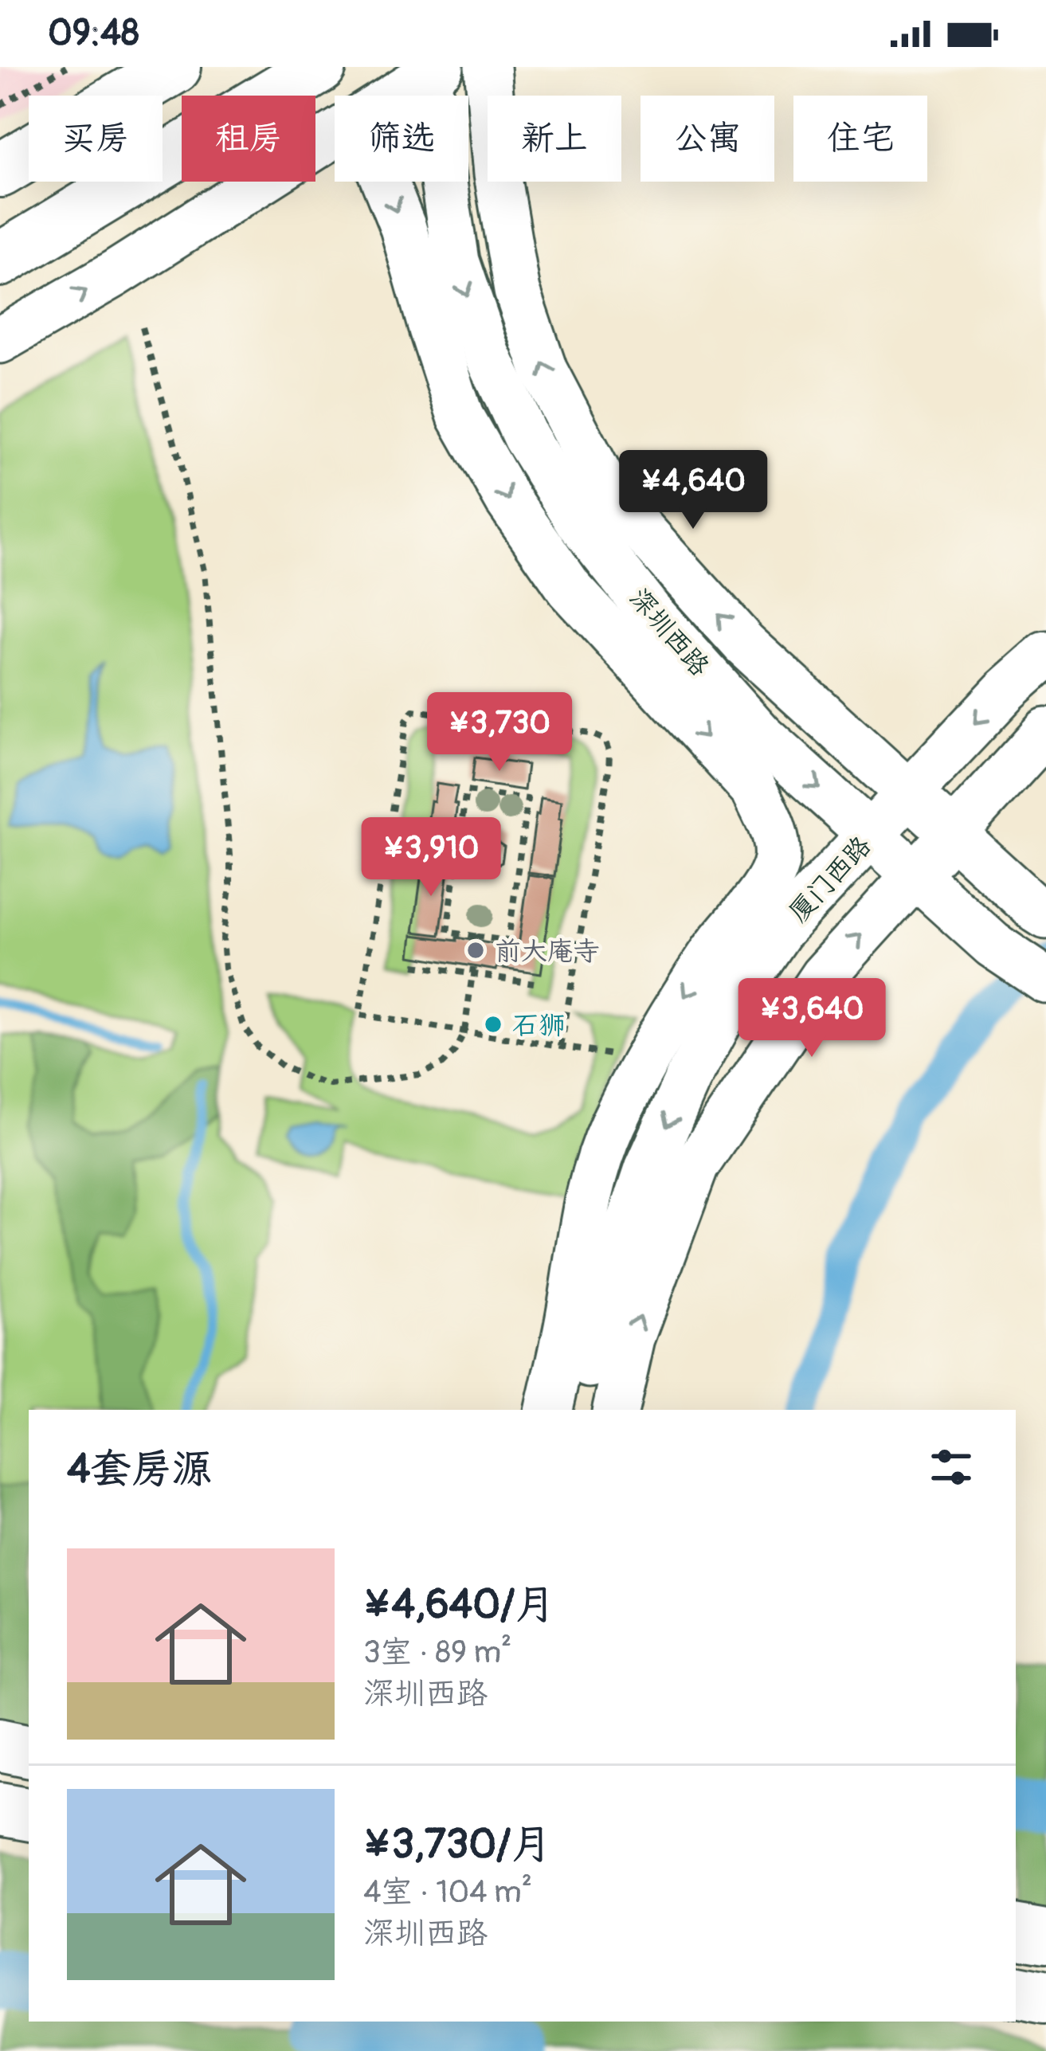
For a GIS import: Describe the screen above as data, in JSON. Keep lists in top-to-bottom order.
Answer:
{
  "streets": {
    "street": ["深圳西路", "厦门西路"]
  },
  "crossings": [
    ["深圳西路", "厦门西路"]
  ],
  "places": ["前大庵寺", "石狮"],
  "page": {
    "status": "09:48",
    "chip": [
      "买房",
      "租房",
      "筛选",
      "新上",
      "公寓",
      "住宅"
    ],
    "price": [
      "¥4,640",
      "¥3,730",
      "¥3,910",
      "¥3,640"
    ],
    "heading": "4套房源",
    "list": [
      {
        "name": "¥4,640/月",
        "note": "3室 · 89 m² · 深圳西路"
      },
      {
        "name": "¥3,730/月",
        "note": "4室 · 104 m² · 深圳西路"
      }
    ]
  }
}
